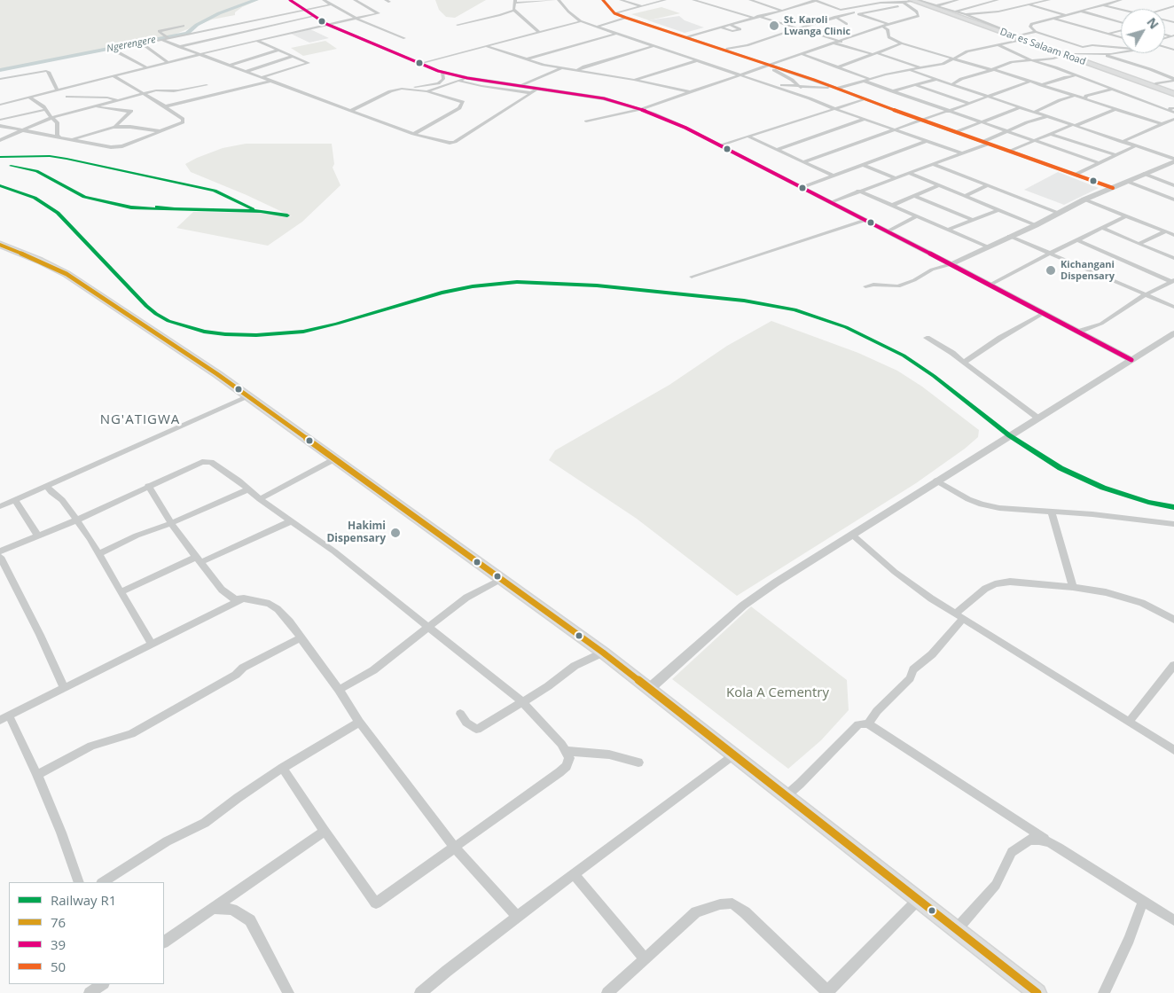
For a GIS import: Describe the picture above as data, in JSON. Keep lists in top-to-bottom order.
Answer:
{
  "streets": {
    "highway": ["Dar es Salaam Road"]
  },
  "districts": ["NG'ATIGWA"],
  "water": ["Ngerengere"],
  "parks": ["Kola A Cementry"],
  "places": ["St. Karoli Lwanga Clinic", "Kichangani Dispensary", "Hakimi Dispensary"],
  "lines": [
    "transit line 39",
    "transit line 50",
    "rail line R1",
    "transit line 76"
  ],
  "legend": [
    "Railway R1",
    "76",
    "39",
    "50"
  ],
  "north": "top right"
}
